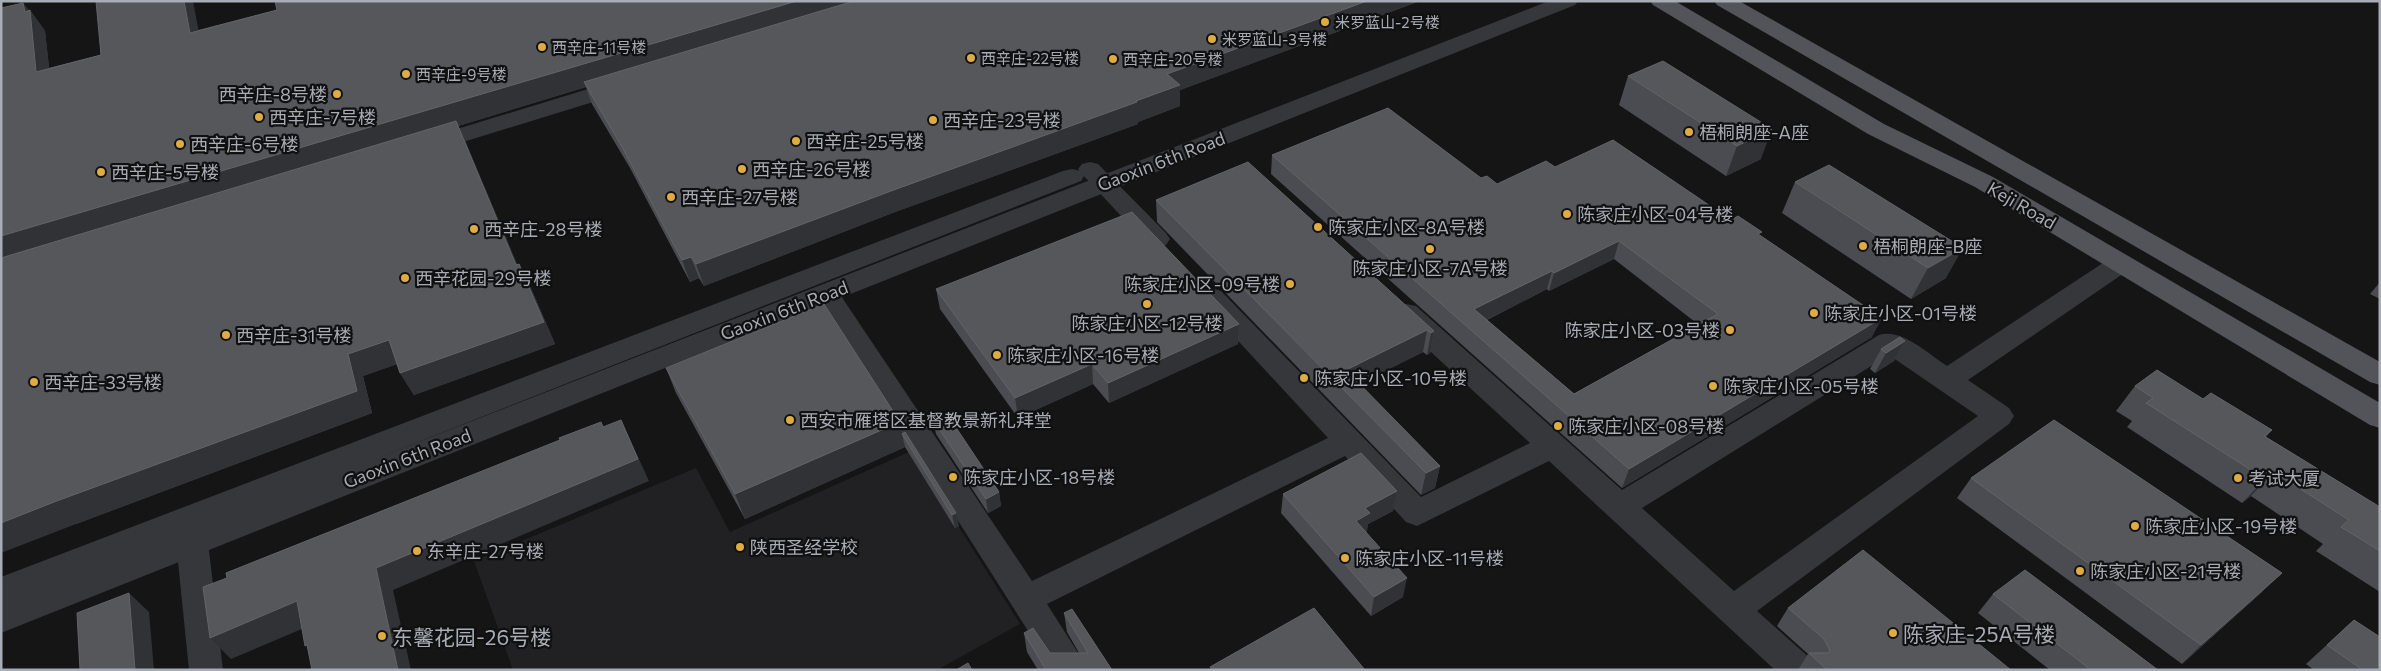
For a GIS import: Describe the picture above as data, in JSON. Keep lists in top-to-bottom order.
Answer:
{
  "streets": {
    "main road": ["Keji Road"],
    "street": ["Gaoxin 6th Road"]
  },
  "places": [
    "米罗蓝山-2号楼",
    "米罗蓝山-3号楼",
    "西辛庄-11号楼",
    "西辛庄-22号楼",
    "西辛庄-20号楼",
    "西辛庄-9号楼",
    "西辛庄-8号楼",
    "西辛庄-7号楼",
    "西辛庄-23号楼",
    "梧桐朗座-A座",
    "西辛庄-25号楼",
    "西辛庄-6号楼",
    "西辛庄-26号楼",
    "西辛庄-5号楼",
    "西辛庄-27号楼",
    "陈家庄小区-04号楼",
    "陈家庄小区-8A号楼",
    "西辛庄-28号楼",
    "梧桐朗座-B座",
    "陈家庄小区-7A号楼",
    "西辛花园-29号楼",
    "陈家庄小区-09号楼",
    "陈家庄小区-12号楼",
    "陈家庄小区-01号楼",
    "陈家庄小区-03号楼",
    "西辛庄-31号楼",
    "陈家庄小区-16号楼",
    "陈家庄小区-10号楼",
    "西辛庄-33号楼",
    "陈家庄小区-05号楼",
    "西安市雁塔区基督教景新礼拜堂",
    "陈家庄小区-08号楼",
    "陈家庄小区-18号楼",
    "考试大厦",
    "陈家庄小区-19号楼",
    "陕西圣经学校",
    "东辛庄-27号楼",
    "陈家庄小区-11号楼",
    "陈家庄小区-21号楼",
    "陈家庄-25A号楼",
    "东馨花园-26号楼"
  ]
}
